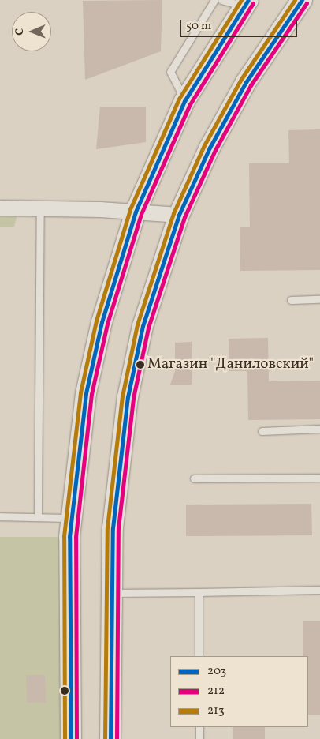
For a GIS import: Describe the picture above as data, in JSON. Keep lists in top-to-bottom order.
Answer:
{
  "places": ["Магазин \"Даниловский\""],
  "lines": ["transit line 203", "transit line 213", "transit line 212"],
  "legend": ["203", "212", "213"],
  "scale_bar": "50 m",
  "north": "left"
}
